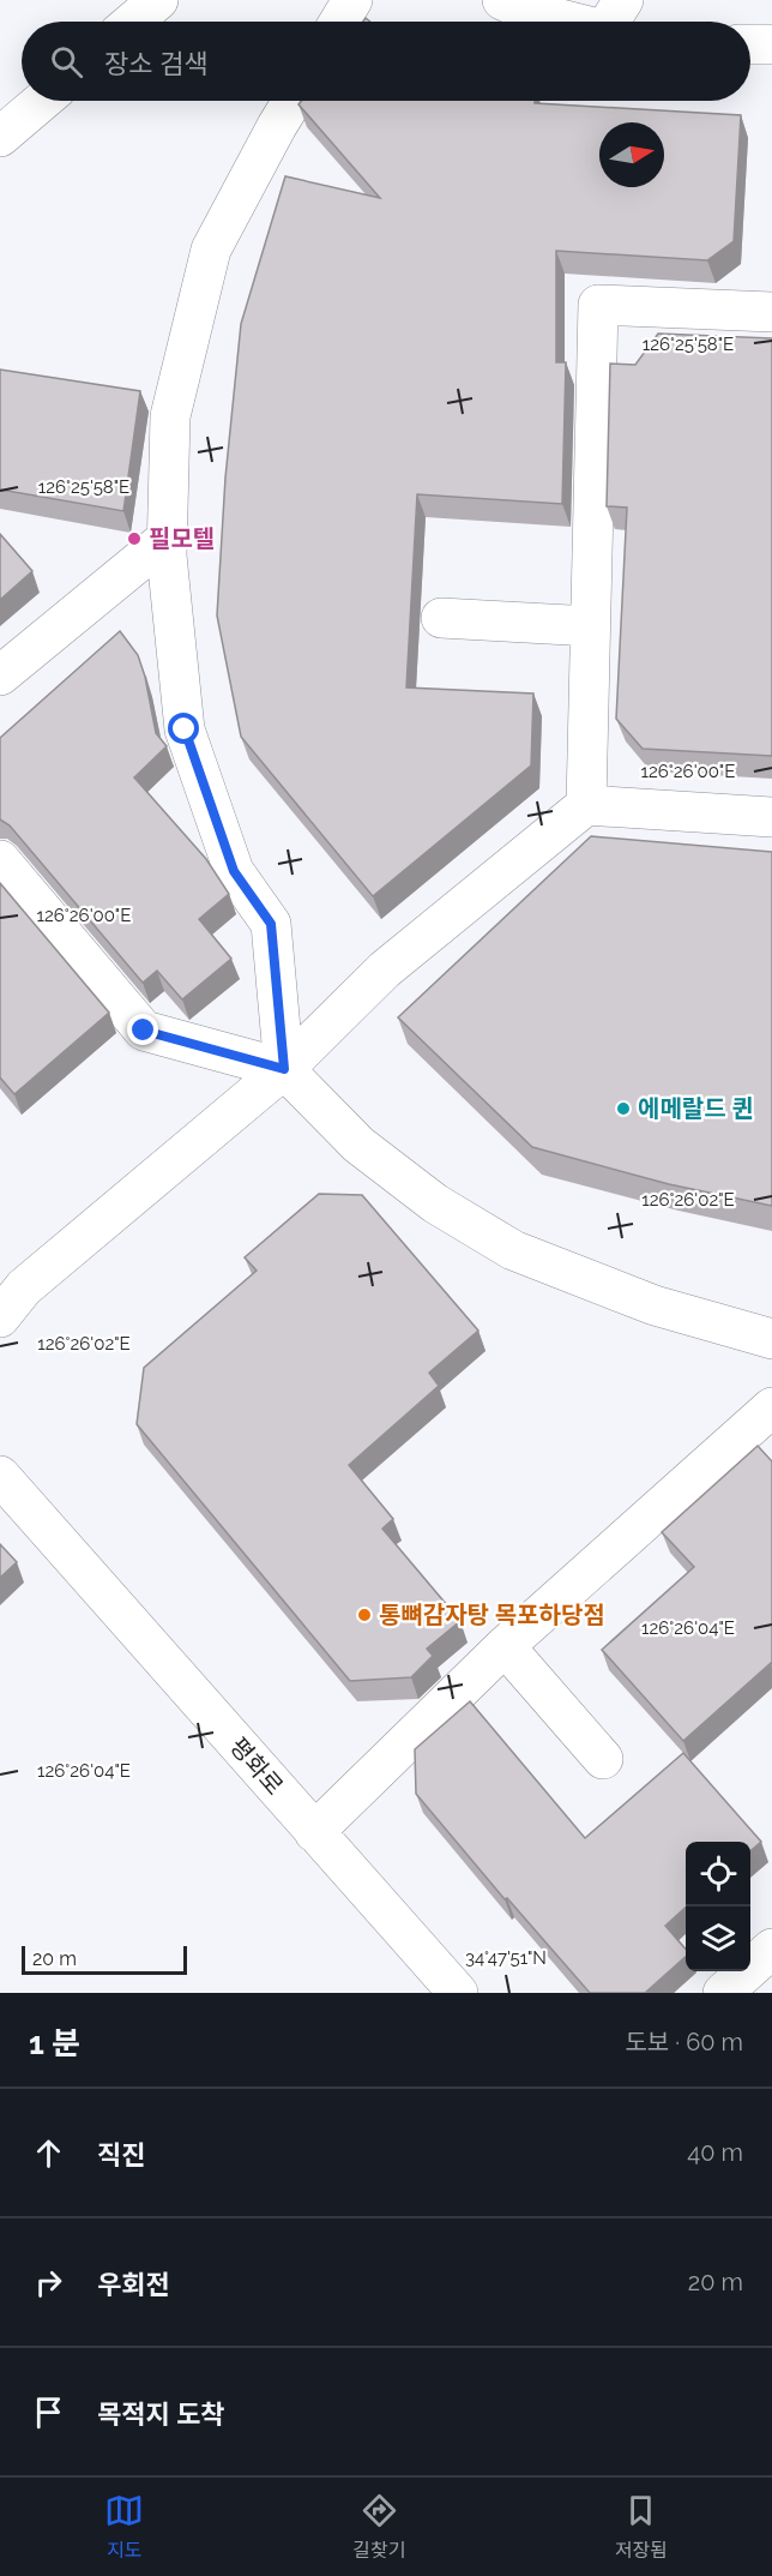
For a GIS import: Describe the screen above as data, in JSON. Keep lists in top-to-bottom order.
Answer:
{
  "streets": {
    "street": ["평화로"]
  },
  "places": ["필모텔", "에메랄드 퀸", "통뼈감자탕 목포하당점"],
  "scale_bar": "20 m",
  "north": "right",
  "page": {
    "search": "장소 검색",
    "scale": "20 m",
    "heading": ["1 분", "도보 · 60 m"],
    "list": [
      ["직진", "40 m"],
      ["우회전", "20 m"],
      "목적지 도착"
    ],
    "nav": ["지도", "길찾기", "저장됨"]
  },
  "coordinates": [
    "126°25'58\"E",
    "126°26'00\"E",
    "126°26'02\"E",
    "126°26'04\"E",
    "34°47'51\"N"
  ]
}
